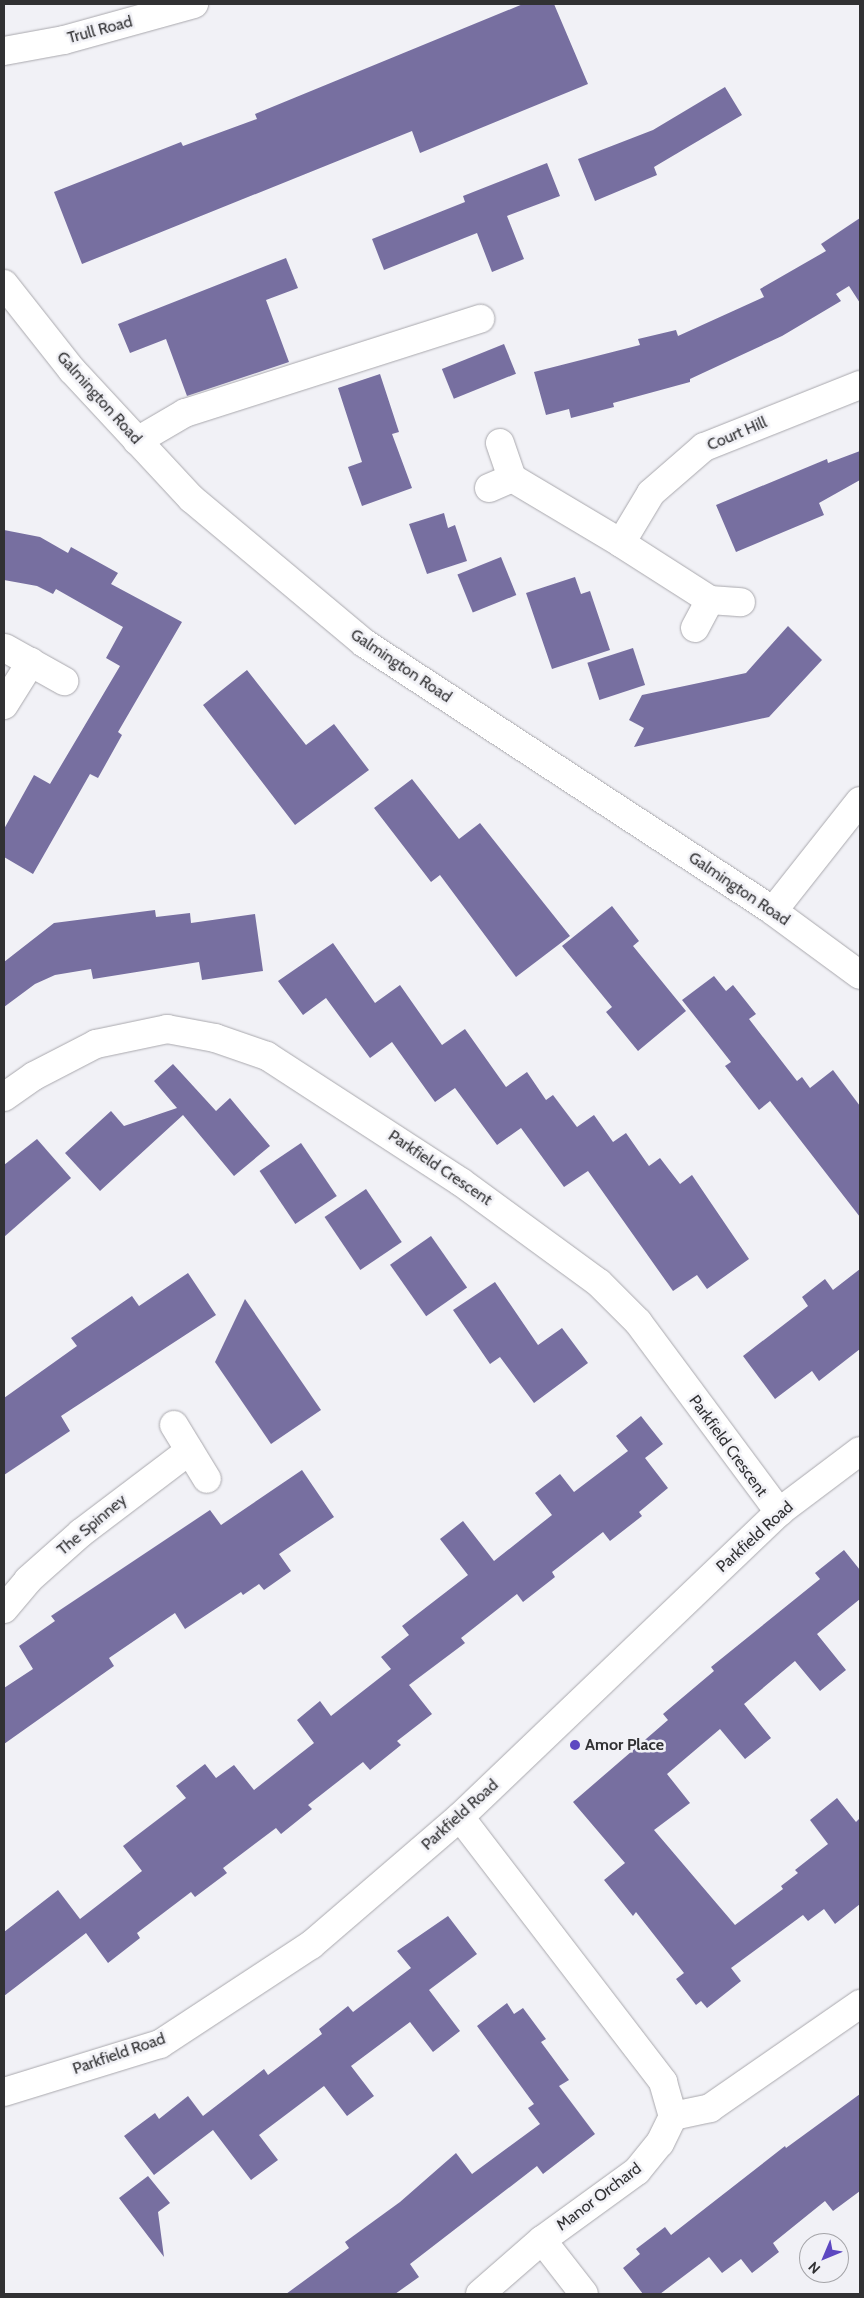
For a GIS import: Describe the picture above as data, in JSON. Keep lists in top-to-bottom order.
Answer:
{
  "streets": {
    "street": [
      "Trull Road",
      "Galmington Road",
      "Court Hill",
      "Parkfield Crescent",
      "The Spinney",
      "Parkfield Road",
      "Manor Orchard"
    ]
  },
  "crossings": [
    ["Parkfield Crescent", "Parkfield Road"]
  ],
  "places": ["Amor Place"],
  "north": "bottom left"
}
